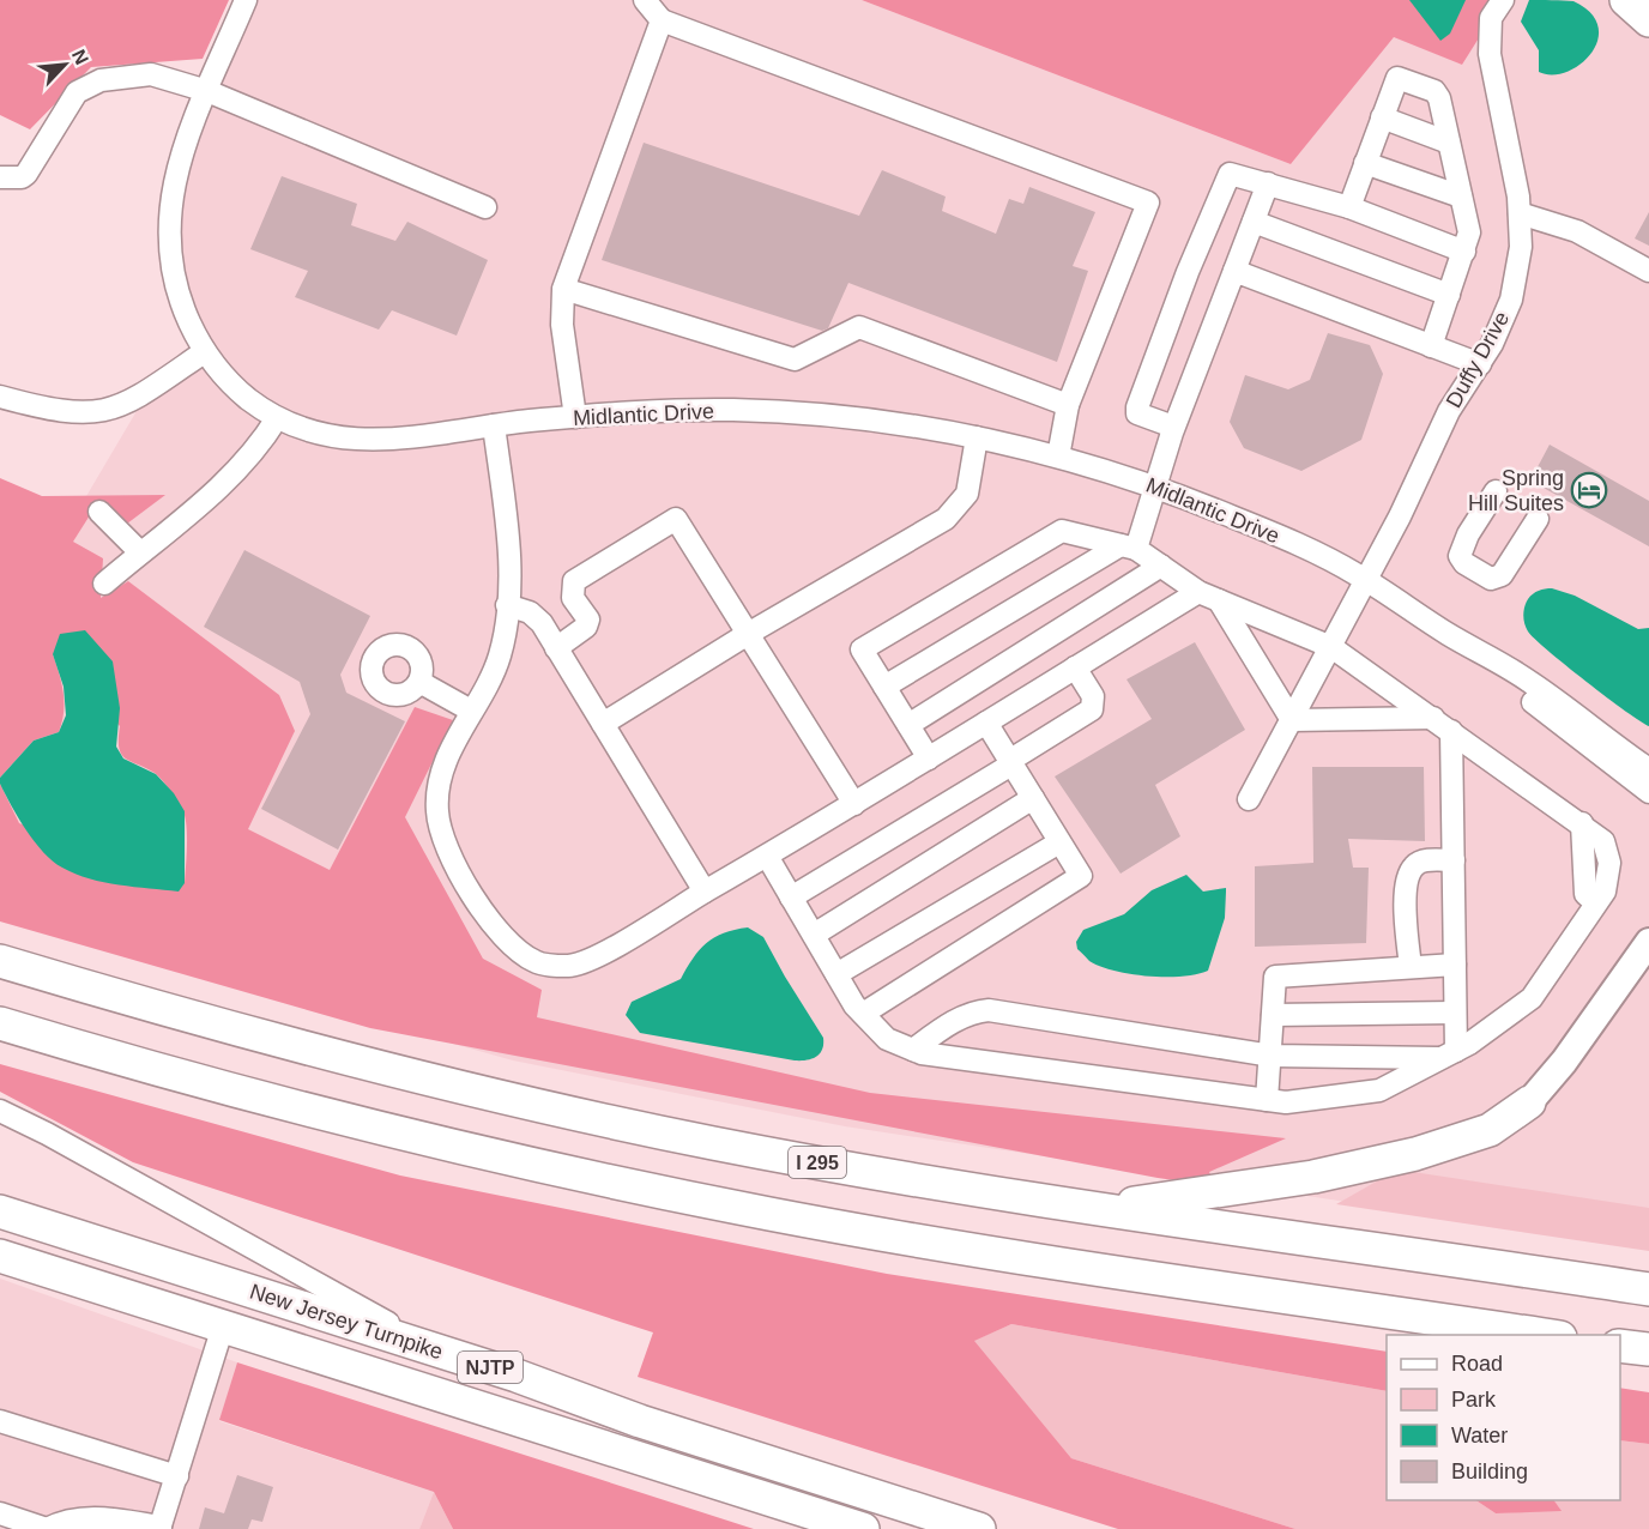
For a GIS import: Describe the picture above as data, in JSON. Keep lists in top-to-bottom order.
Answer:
{
  "streets": {
    "highway": ["I 295", "New Jersey Turnpike", "NJTP"],
    "street": ["Duffy Drive", "Midlantic Drive"]
  },
  "crossings": [
    ["Duffy Drive", "Midlantic Drive"]
  ],
  "places": {
    "hotel": ["Spring Hill Suites"]
  },
  "legend": [
    "Road",
    "Park",
    "Water",
    "Building"
  ],
  "north": "top right"
}
